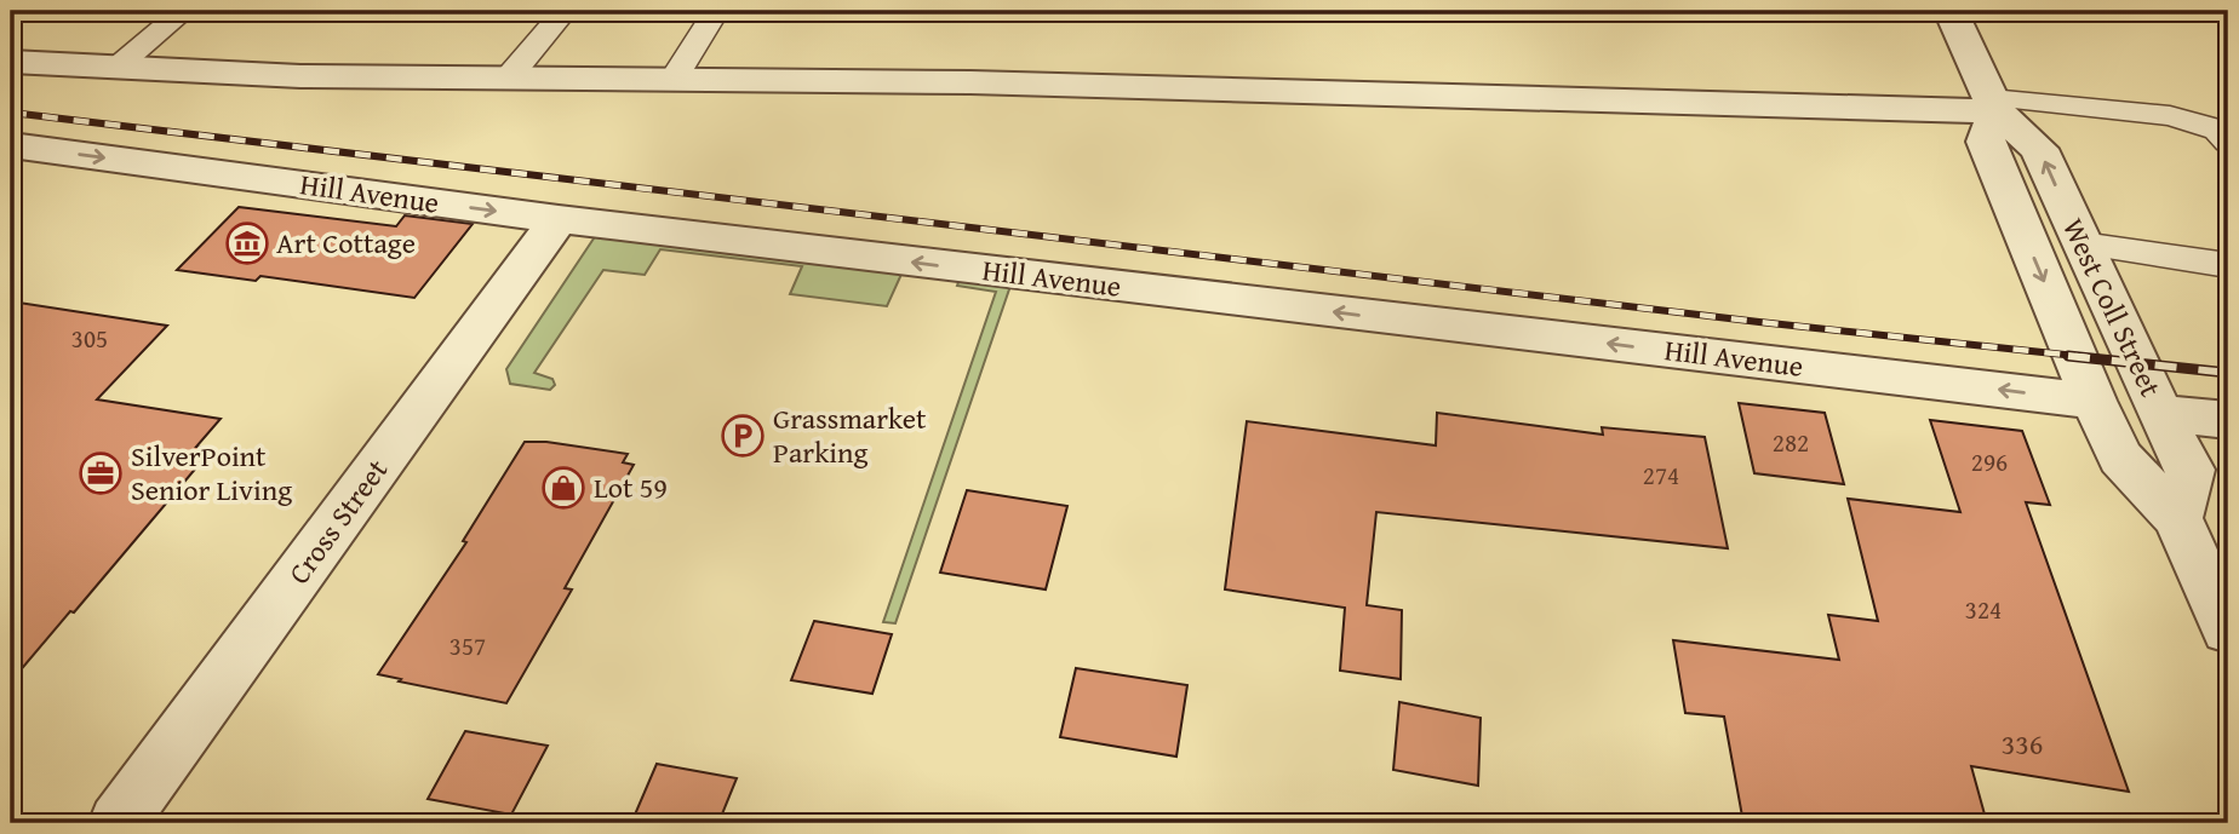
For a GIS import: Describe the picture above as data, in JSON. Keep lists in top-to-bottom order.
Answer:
{
  "streets": {
    "street": ["Hill Avenue", "West Coll Street", "Cross Street"]
  },
  "crossings": [
    ["Hill Avenue", "West Coll Street"],
    ["Hill Avenue", "Cross Street"]
  ],
  "places": {
    "museum": ["Art Cottage"],
    "parking": ["Grassmarket Parking"],
    "office": ["SilverPoint Senior Living"],
    "shop": ["Lot 59"]
  },
  "house_numbers": [
    "305",
    "282",
    "296",
    "274",
    "324",
    "357",
    "336"
  ]
}
